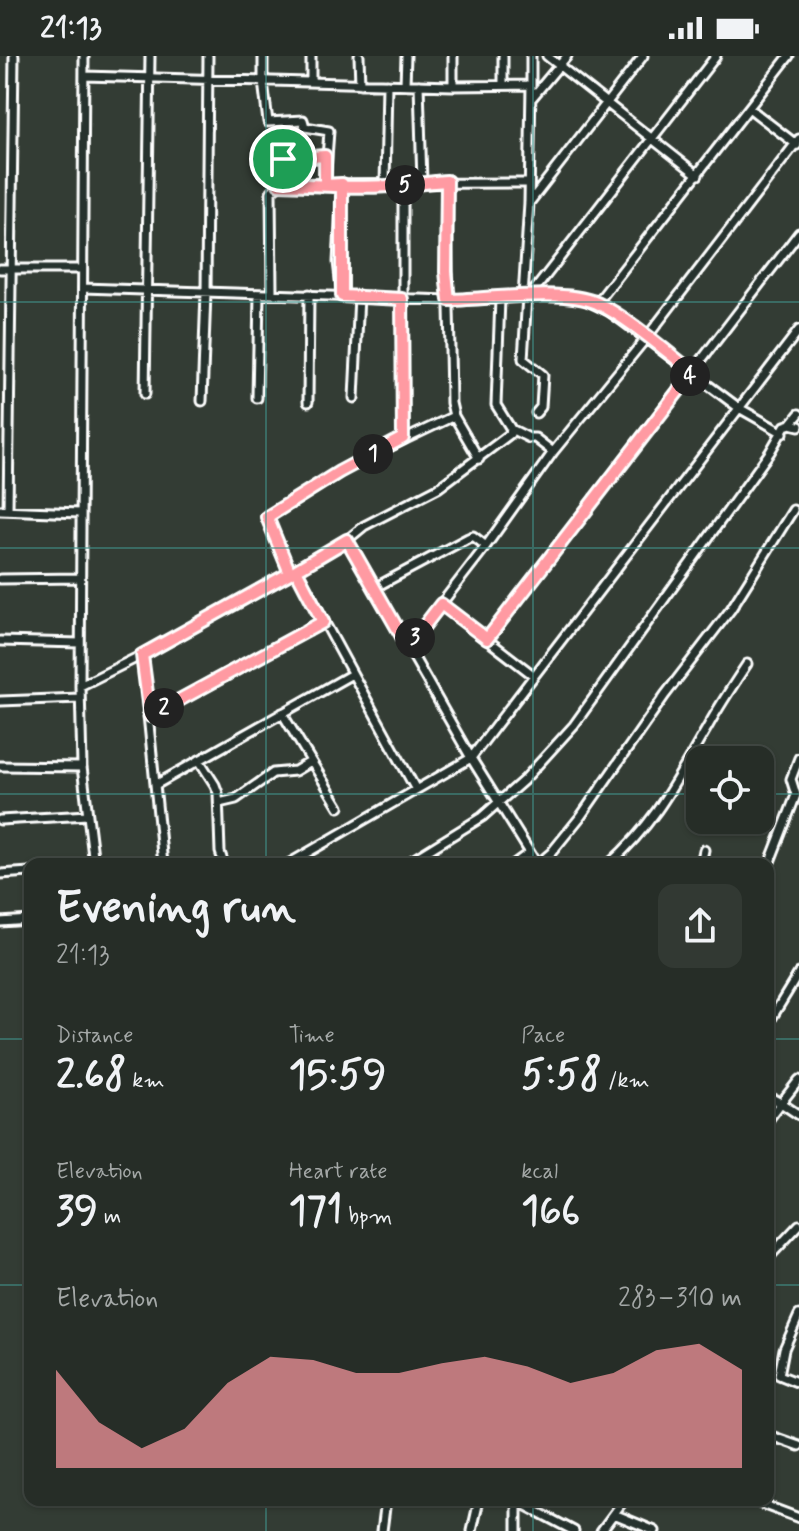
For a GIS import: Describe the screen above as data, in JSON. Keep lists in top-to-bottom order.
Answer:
{
  "page": {
    "status": "21:13",
    "pins": [
      "5",
      "4",
      "1",
      "3",
      "2"
    ],
    "heading": ["Evening run", "21:13"],
    "stats": [
      ["Distance", "2.68 km"],
      ["Time", "15:59"],
      ["Pace", "5:58 /km"],
      ["Elevation", "39 m"],
      ["Heart rate", "171 bpm"],
      ["kcal", "166"]
    ],
    "chart": ["Elevation", "283–310 m"]
  }
}
